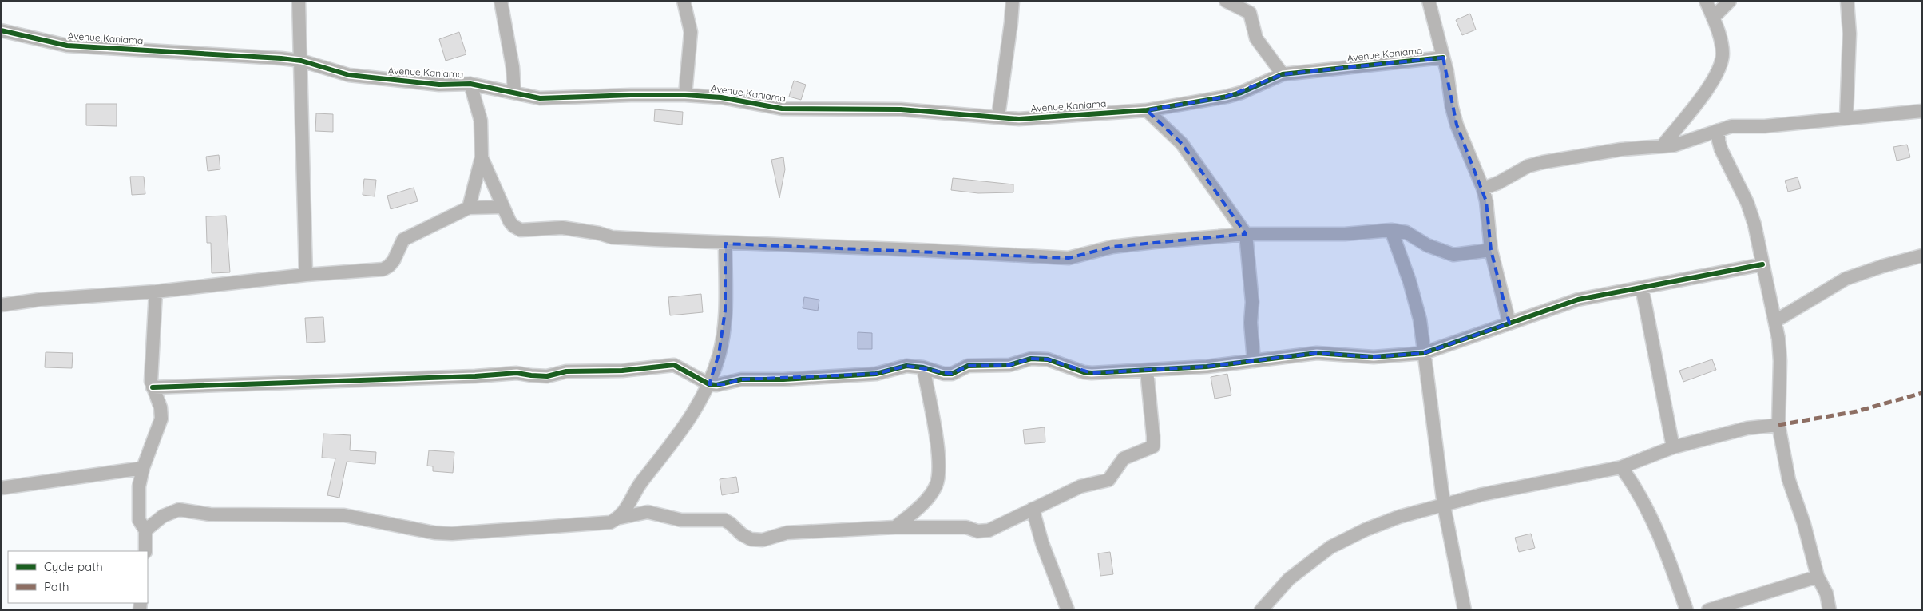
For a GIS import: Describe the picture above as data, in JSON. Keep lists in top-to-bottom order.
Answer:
{
  "streets": {
    "street": ["Avenue Kaniama"]
  },
  "legend": ["Cycle path", "Path"]
}
